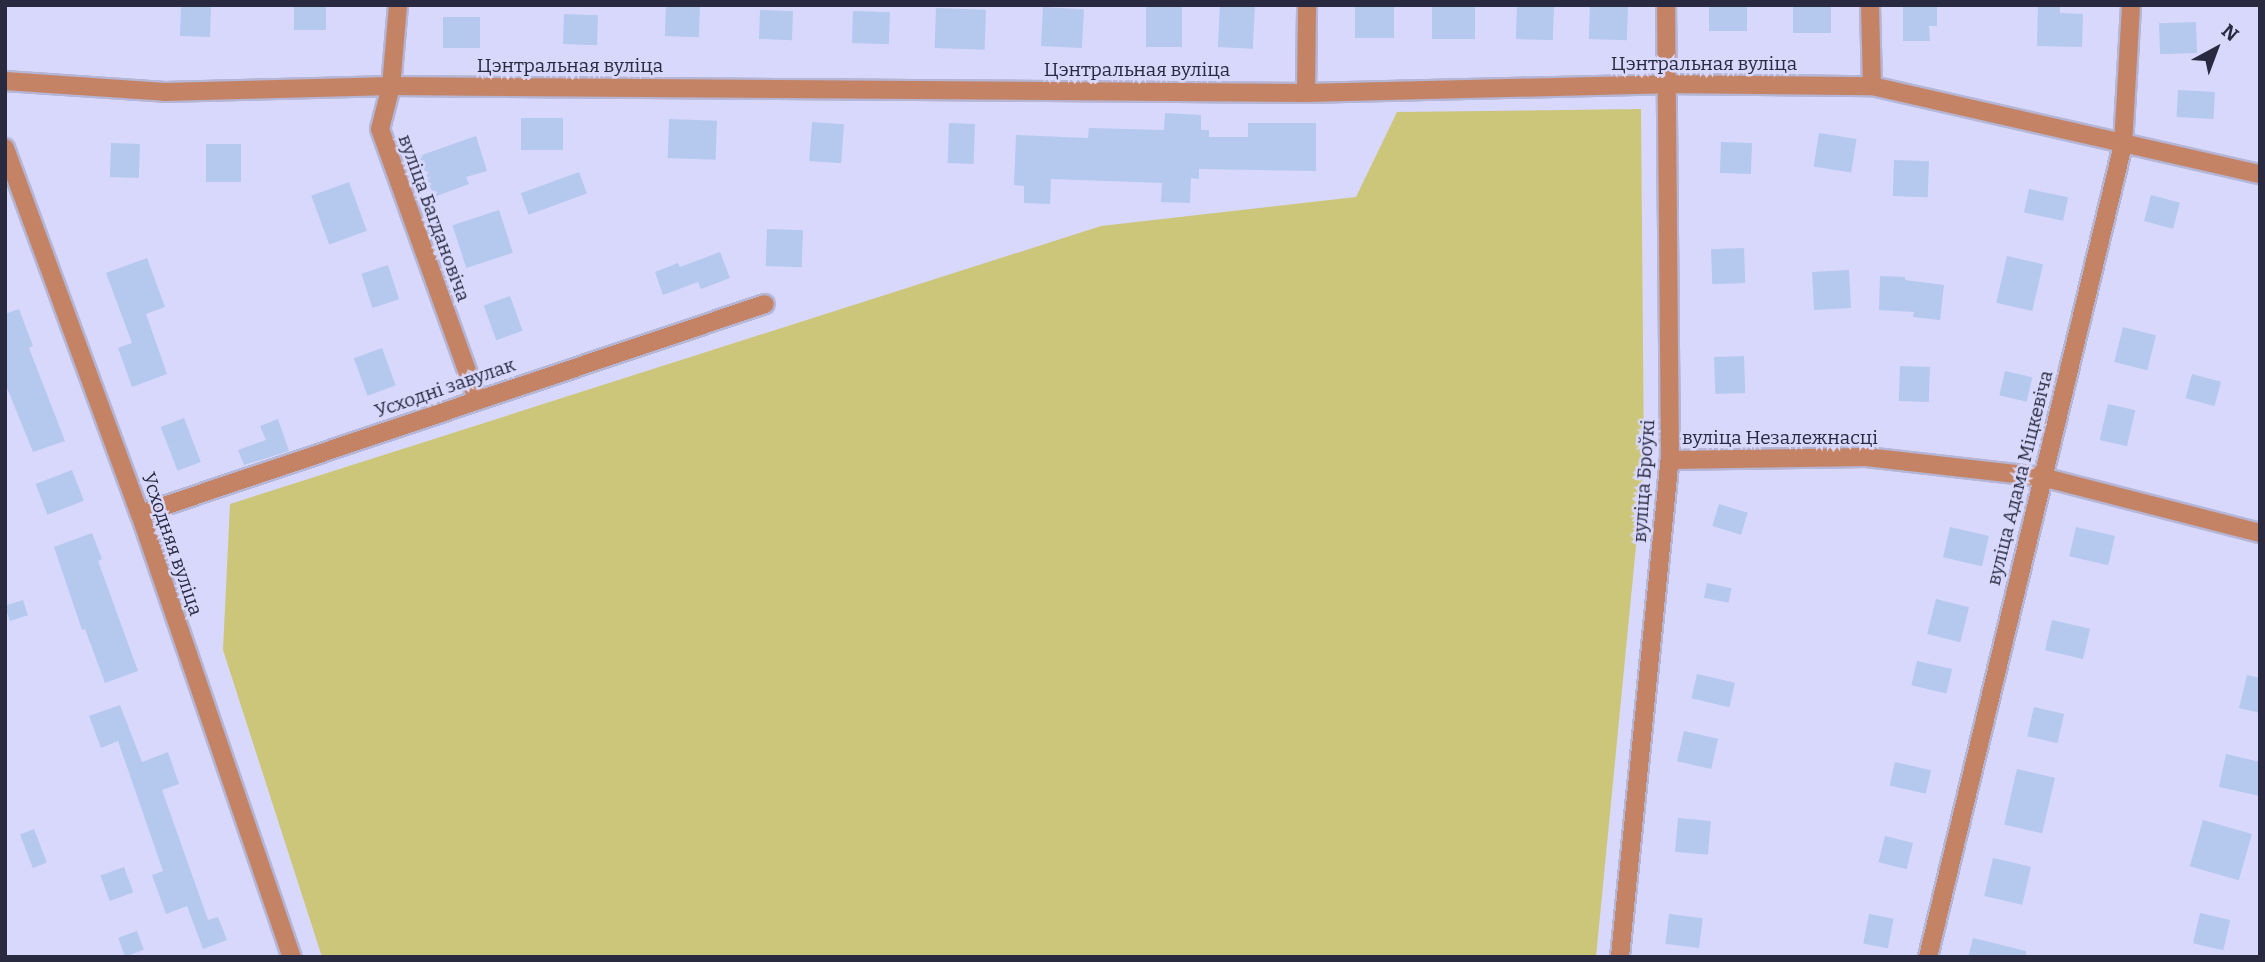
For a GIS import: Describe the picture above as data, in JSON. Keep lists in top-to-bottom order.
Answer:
{
  "streets": {
    "street": [
      "Цэнтральная вуліца",
      "вуліца Багдановіча",
      "Усходні завулак",
      "вуліца Незалежнасці",
      "вуліца Адама Міцкевіча",
      "вуліца Броўкі",
      "Усходняя вуліца"
    ]
  },
  "crossings": [
    ["Цэнтральная вуліца", "вуліца Багдановіча"],
    ["Цэнтральная вуліца", "вуліца Адама Міцкевіча"],
    ["Цэнтральная вуліца", "вуліца Броўкі"],
    ["вуліца Багдановіча", "Усходні завулак"],
    ["Усходні завулак", "Усходняя вуліца"],
    ["вуліца Незалежнасці", "вуліца Адама Міцкевіча"],
    ["вуліца Незалежнасці", "вуліца Броўкі"]
  ],
  "north": "top right"
}
